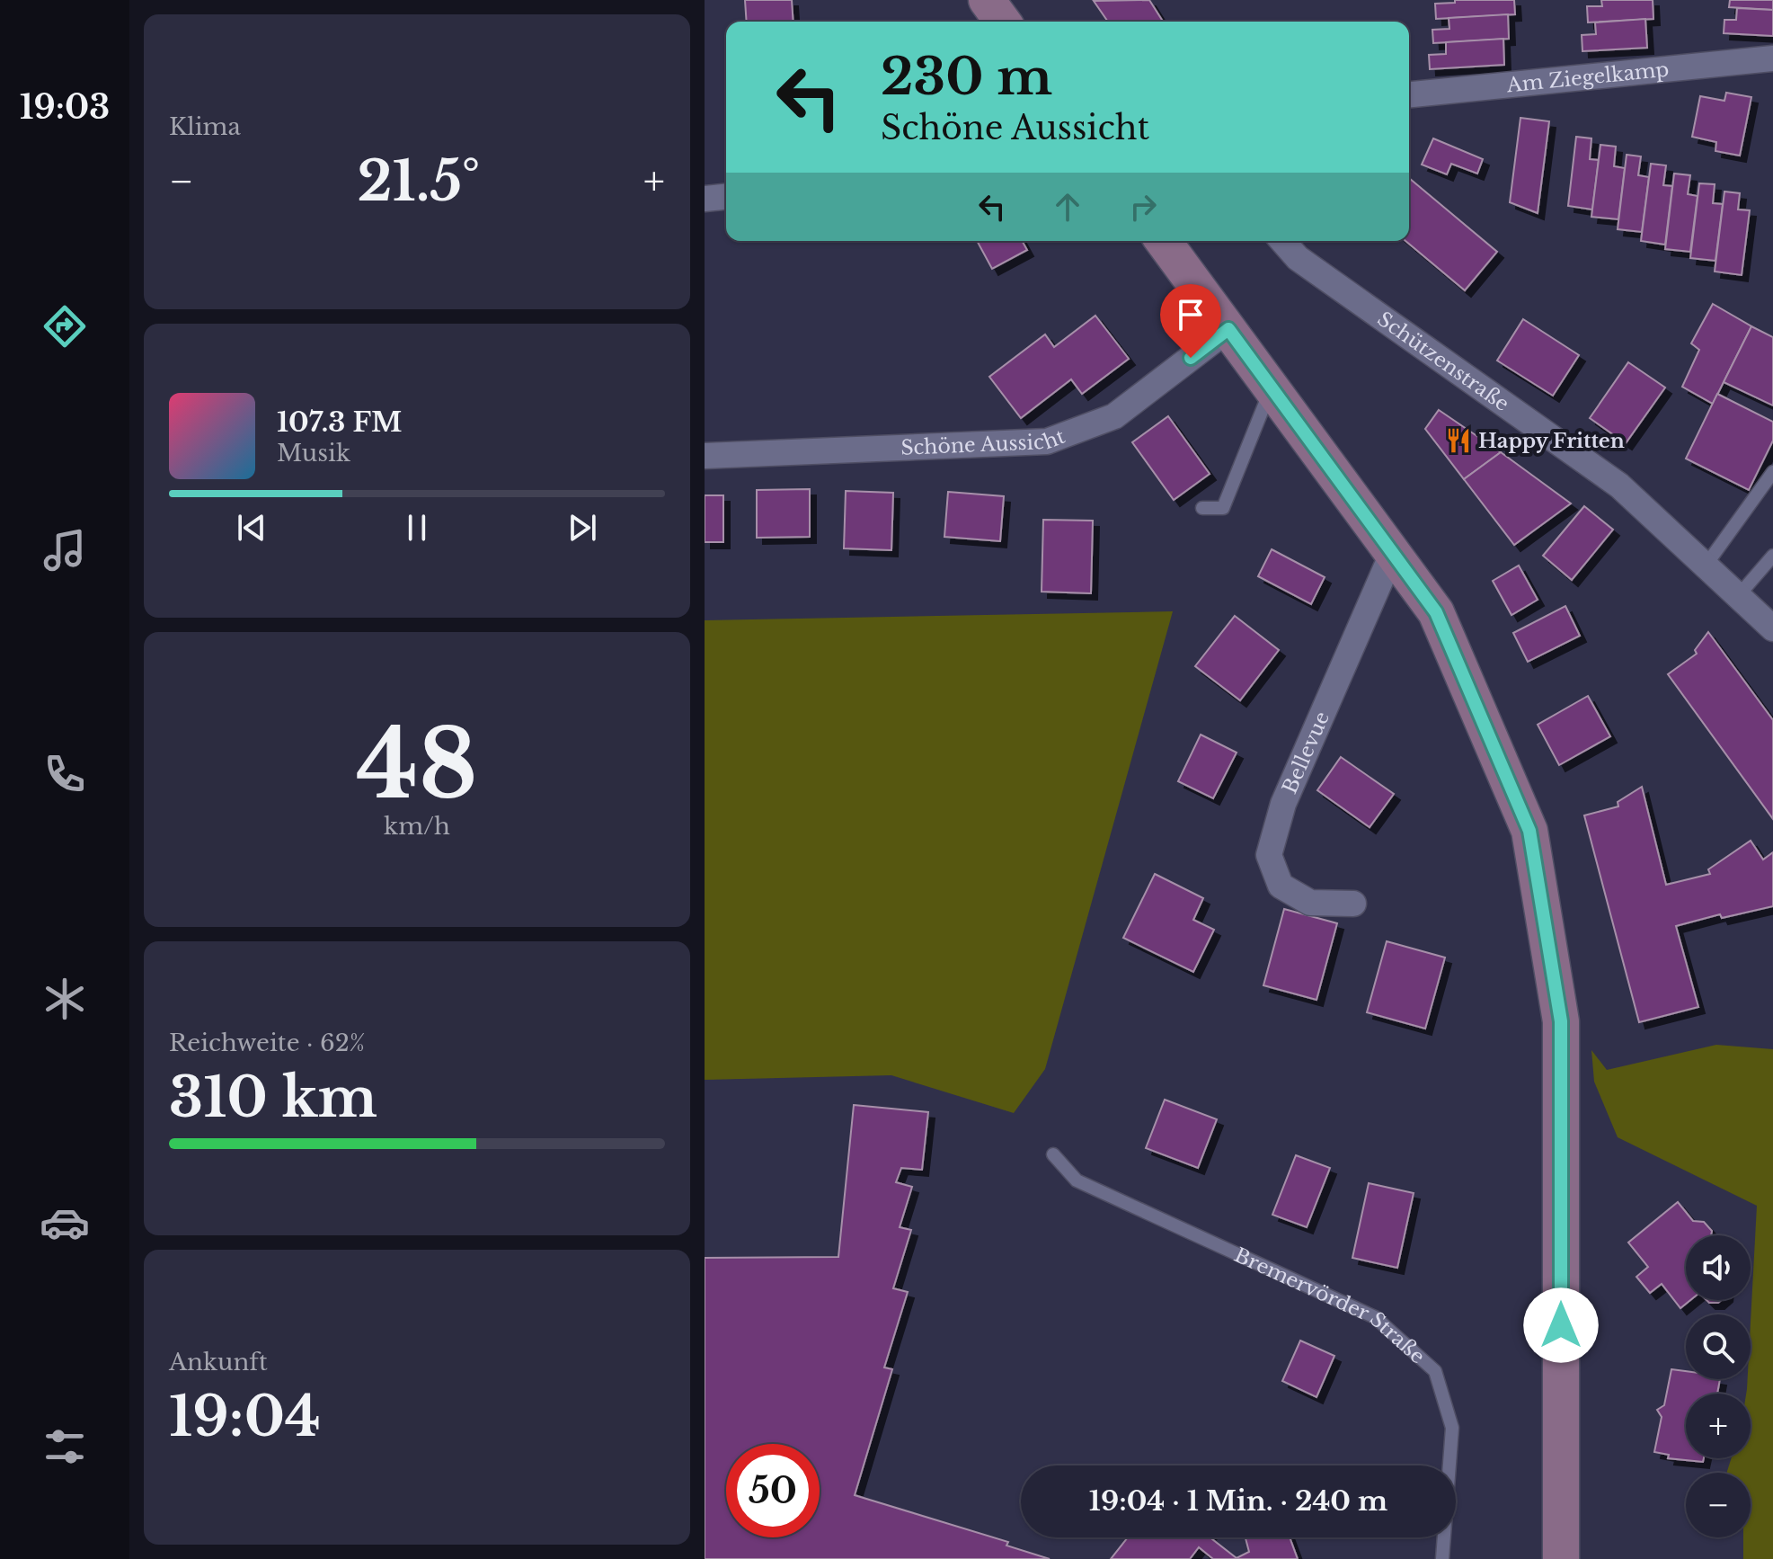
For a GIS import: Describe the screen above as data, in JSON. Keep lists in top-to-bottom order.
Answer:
{
  "streets": {
    "street": [
      "Am Ziegelkamp",
      "Schützenstraße",
      "Schöne Aussicht",
      "Bellevue"
    ],
    "lane": ["Bremervörder Straße"]
  },
  "places": {
    "restaurant": ["Happy Fritten"]
  },
  "page": {
    "tabs": "19:03",
    "tile": [
      "Klima",
      ["48", "km/h"],
      ["Reichweite · 62%", "310 km"],
      ["Ankunft", "19:04"]
    ],
    "turn": ["230 m", "Schöne Aussicht"],
    "heat": ["−", "21.5°", "+"],
    "song": ["107.3 FM", "Musik"],
    "map_buttons": ["+", "−"],
    "limit": "50",
    "trip": "19:04 · 1 Min. · 240 m"
  }
}
